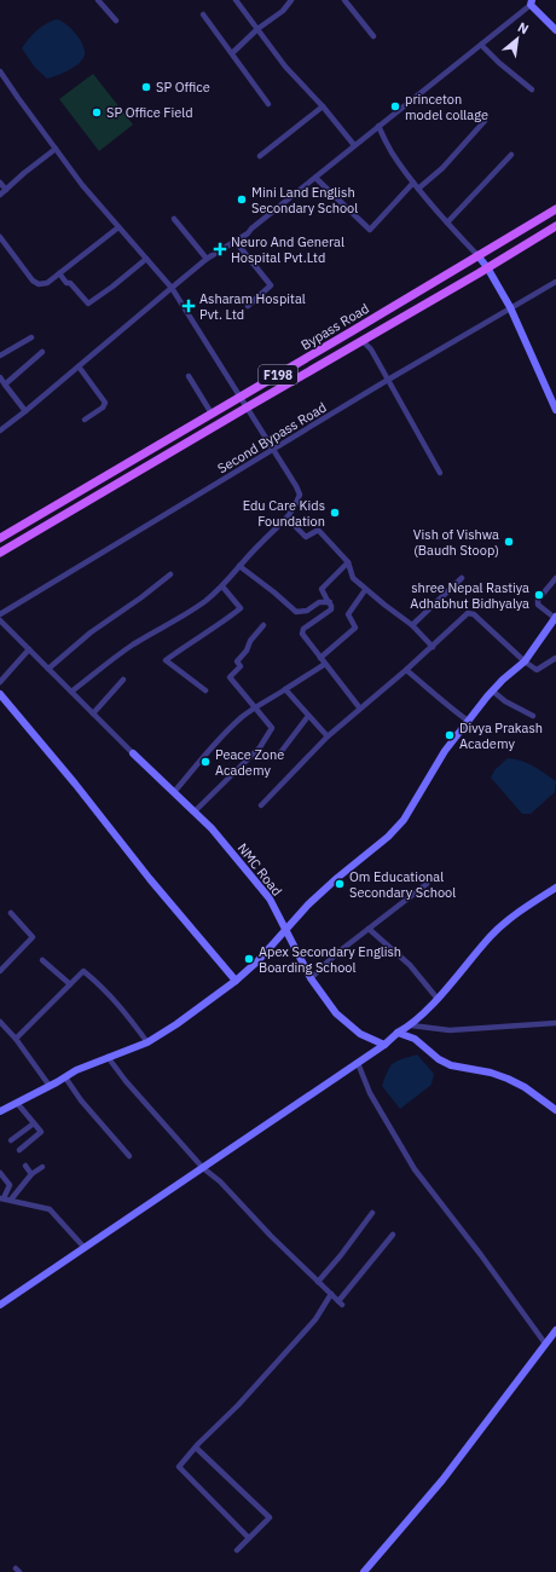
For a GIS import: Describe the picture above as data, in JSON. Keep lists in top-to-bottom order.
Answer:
{
  "streets": {
    "main road": ["Bypass Road", "F198"],
    "street": ["Second Bypass Road", "NMC Road"]
  },
  "places": {
    "other": [
      "SP Office",
      "princeton model collage",
      "SP Office Field",
      "Mini Land English Secondary School",
      "Edu Care Kids Foundation",
      "Vish of Vishwa (Baudh Stoop)",
      "shree Nepal Rastiya Adhabhut Bidhyalya",
      "Divya Prakash Academy",
      "Peace Zone Academy",
      "Om Educational Secondary School",
      "Apex Secondary English Boarding School"
    ],
    "health": ["Neuro And General Hospital Pvt.Ltd", "Asharam Hospital Pvt. Ltd"]
  },
  "north": "top right"
}
